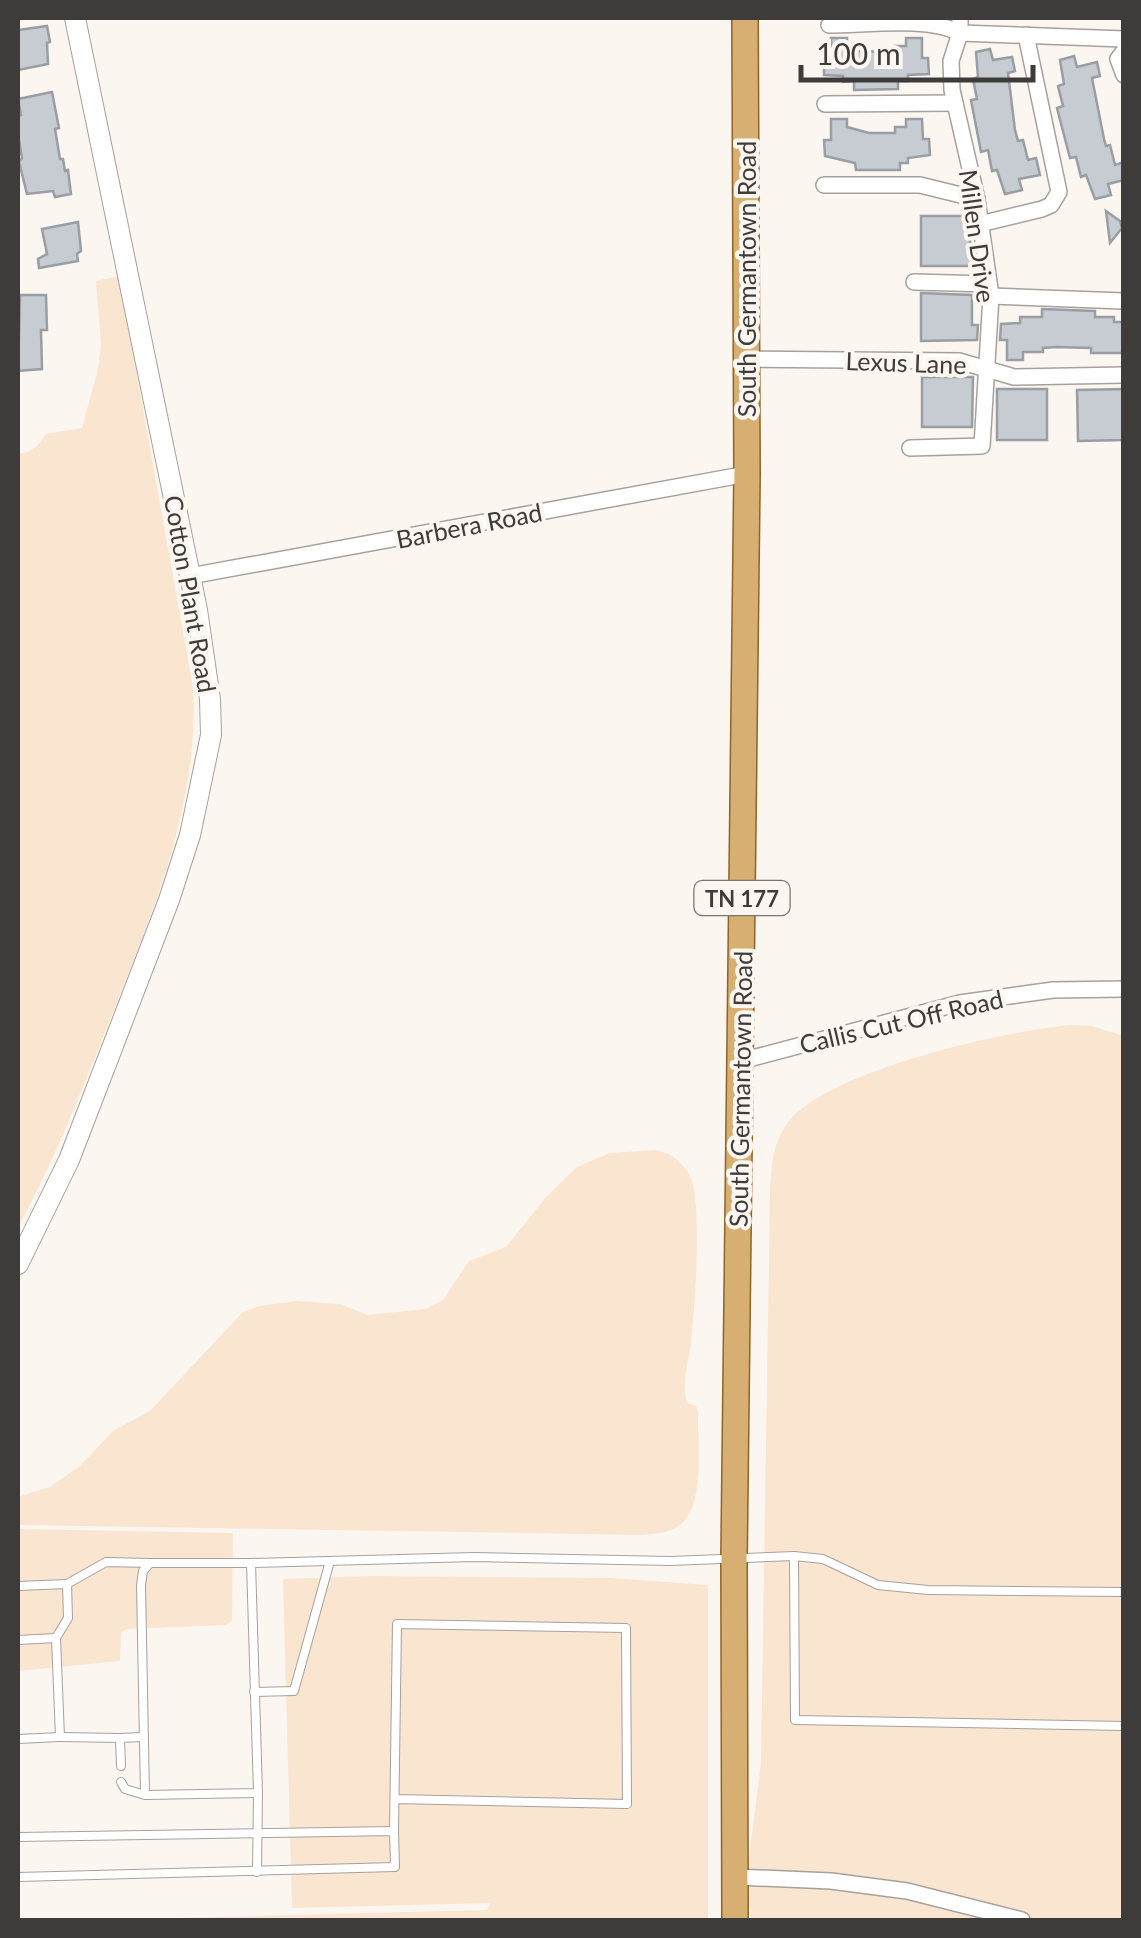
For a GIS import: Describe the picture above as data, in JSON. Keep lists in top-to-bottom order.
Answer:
{
  "streets": {
    "main road": ["South Germantown Road", "TN 177"],
    "street": [
      "Millen Drive",
      "Lexus Lane",
      "Barbera Road",
      "Cotton Plant Road",
      "Callis Cut Off Road"
    ]
  },
  "crossings": [
    ["Millen Drive", "Lexus Lane"],
    ["South Germantown Road", "Lexus Lane"],
    ["South Germantown Road", "Barbera Road"],
    ["South Germantown Road", "Callis Cut Off Road"],
    ["Barbera Road", "Cotton Plant Road"]
  ],
  "scale_bar": "100 m"
}
